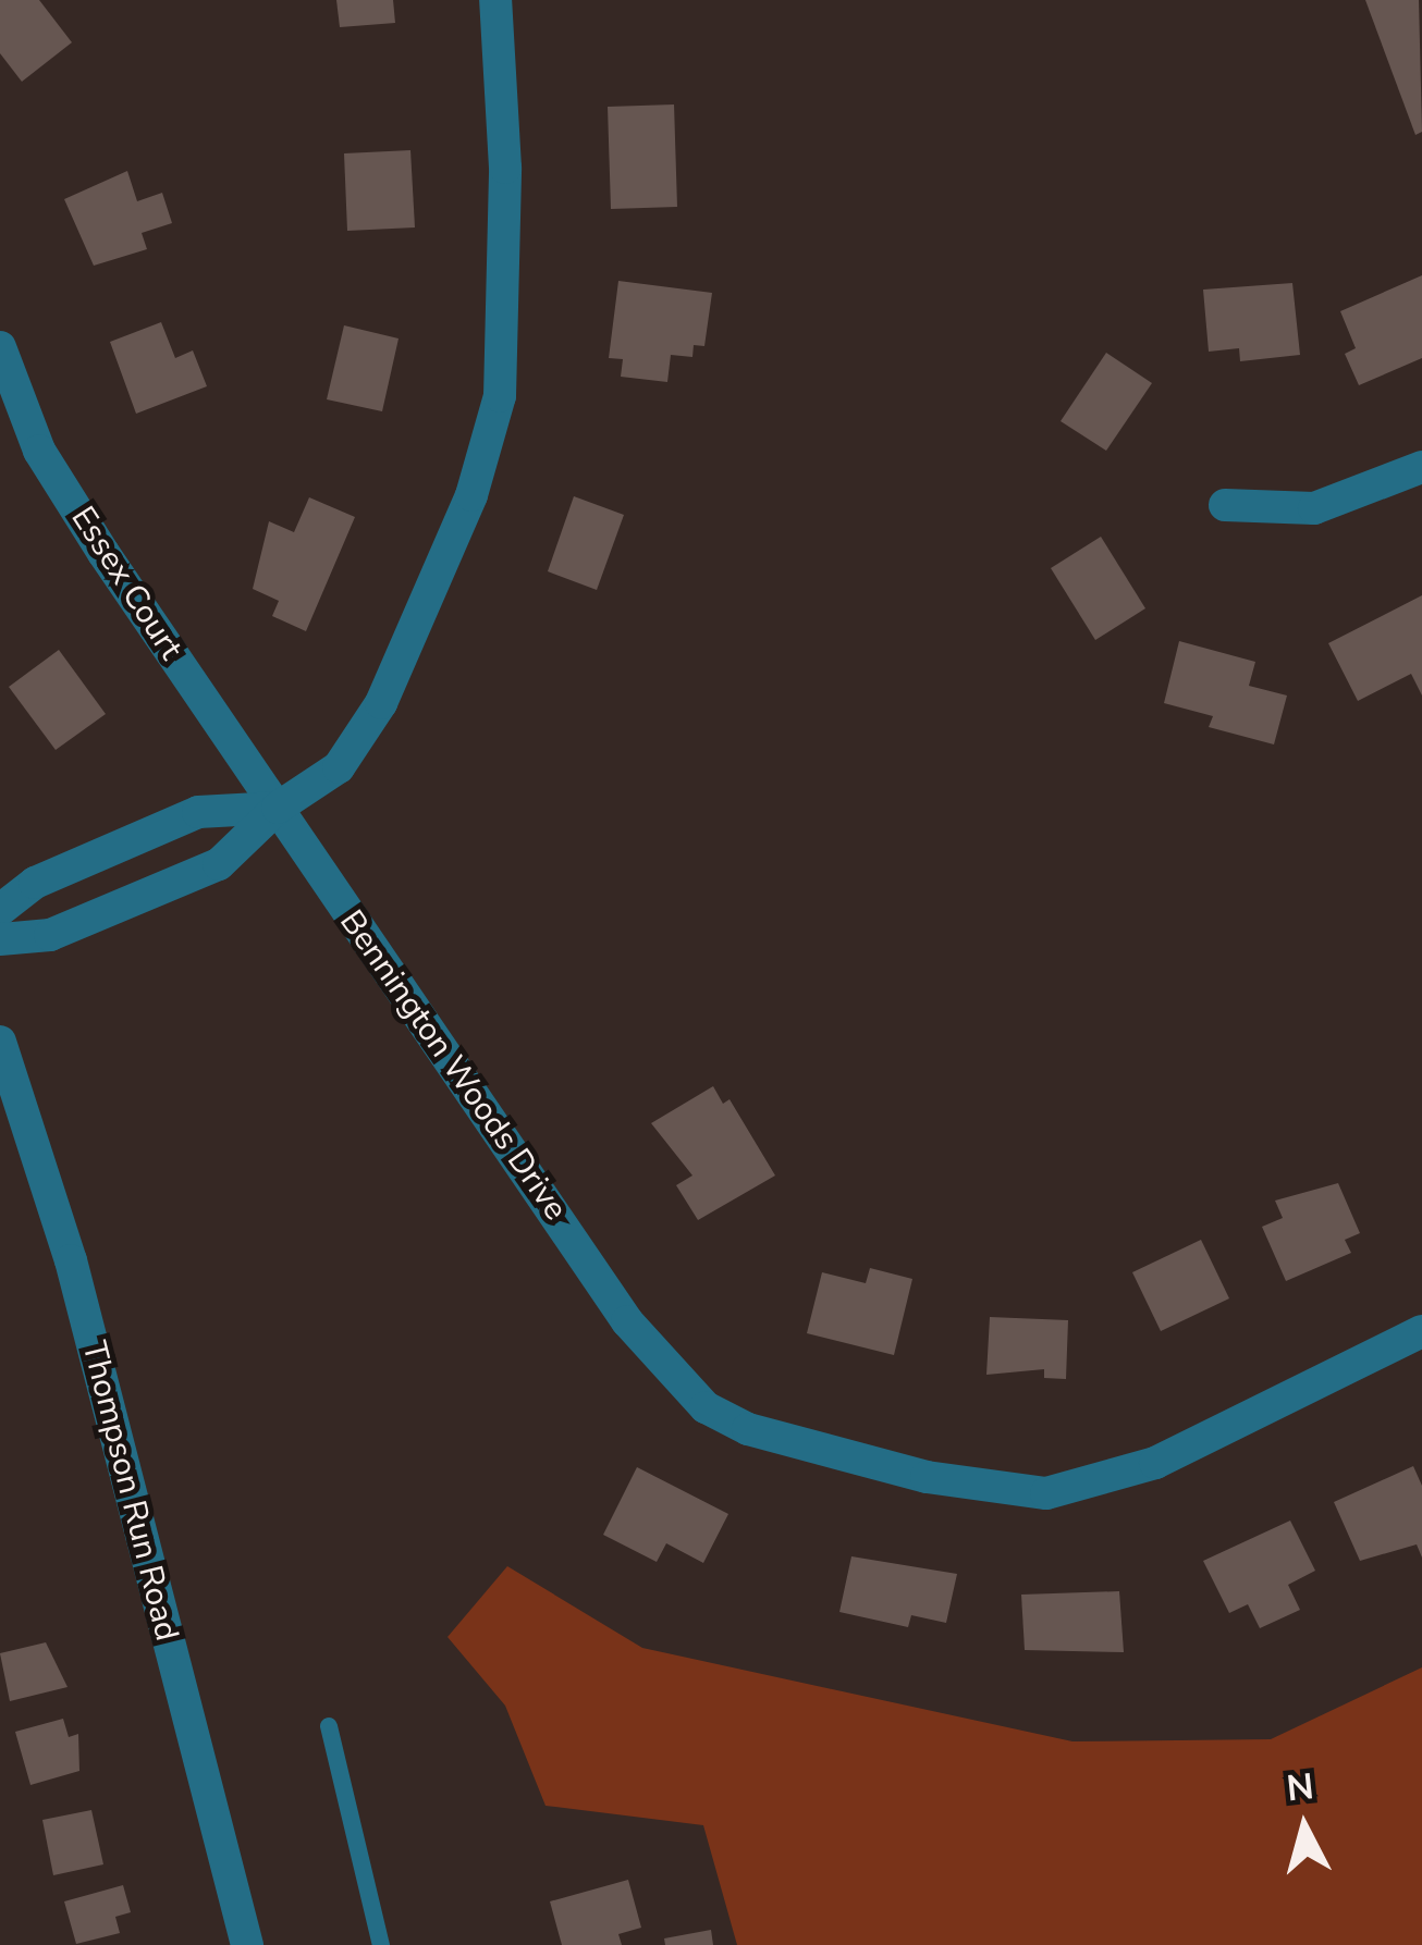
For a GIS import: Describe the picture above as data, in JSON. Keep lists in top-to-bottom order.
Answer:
{
  "streets": {
    "street": ["Essex Court", "Bennington Woods Drive", "Thompson Run Road"]
  },
  "crossings": [
    ["Essex Court", "Bennington Woods Drive"]
  ],
  "north": "top"
}
